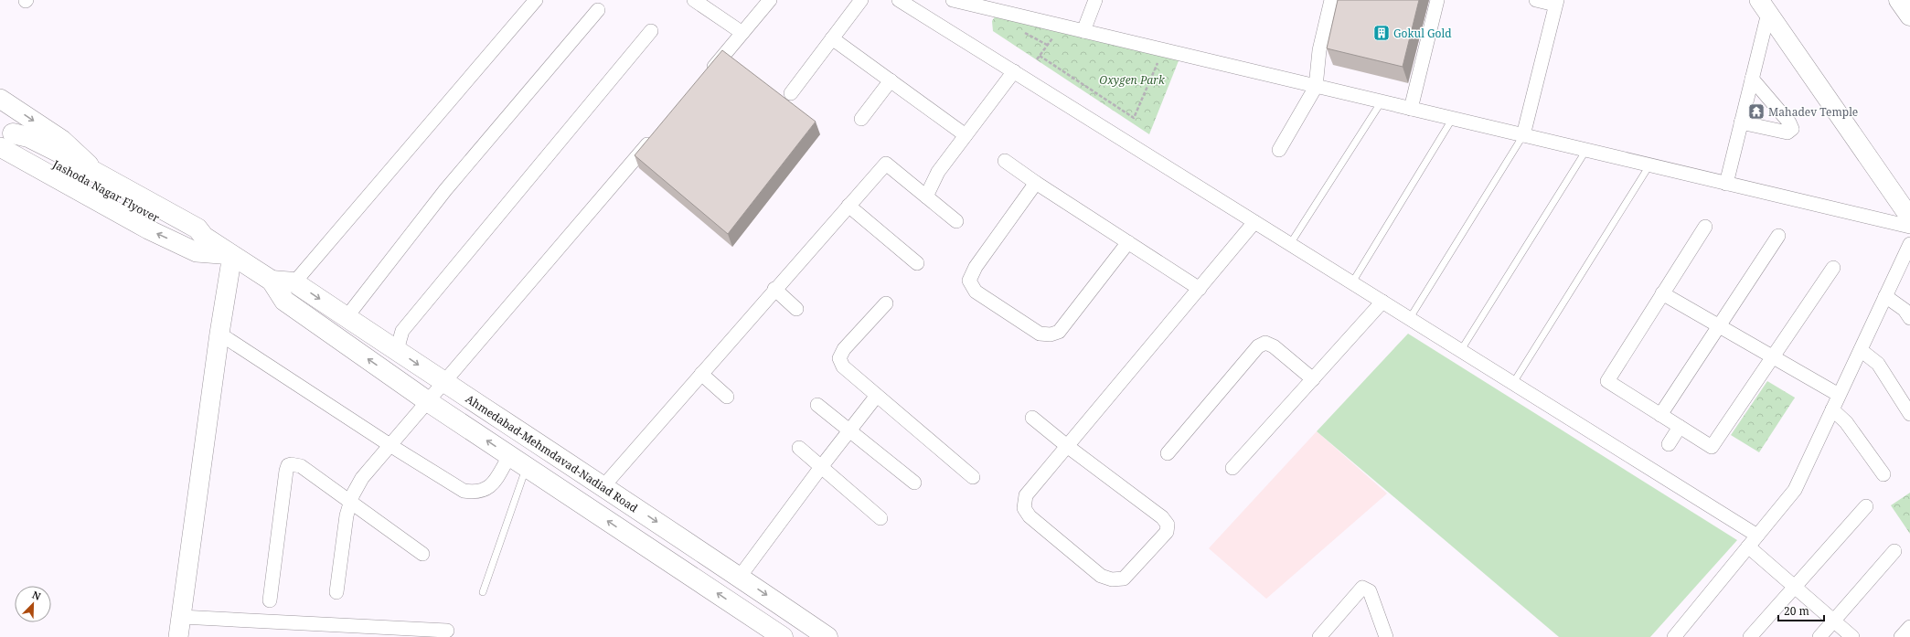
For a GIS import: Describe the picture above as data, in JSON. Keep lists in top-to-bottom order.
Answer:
{
  "streets": {
    "main road": ["Jashoda Nagar Flyover", "Ahmedabad-Mehmdavad-Nadiad Road"]
  },
  "crossings": [
    ["Jashoda Nagar Flyover", "Ahmedabad-Mehmdavad-Nadiad Road"]
  ],
  "parks": ["Oxygen Park"],
  "places": {
    "building": ["Gokul Gold"],
    "temple": ["Mahadev Temple"]
  },
  "scale_bar": "20 m",
  "north": "top right"
}
